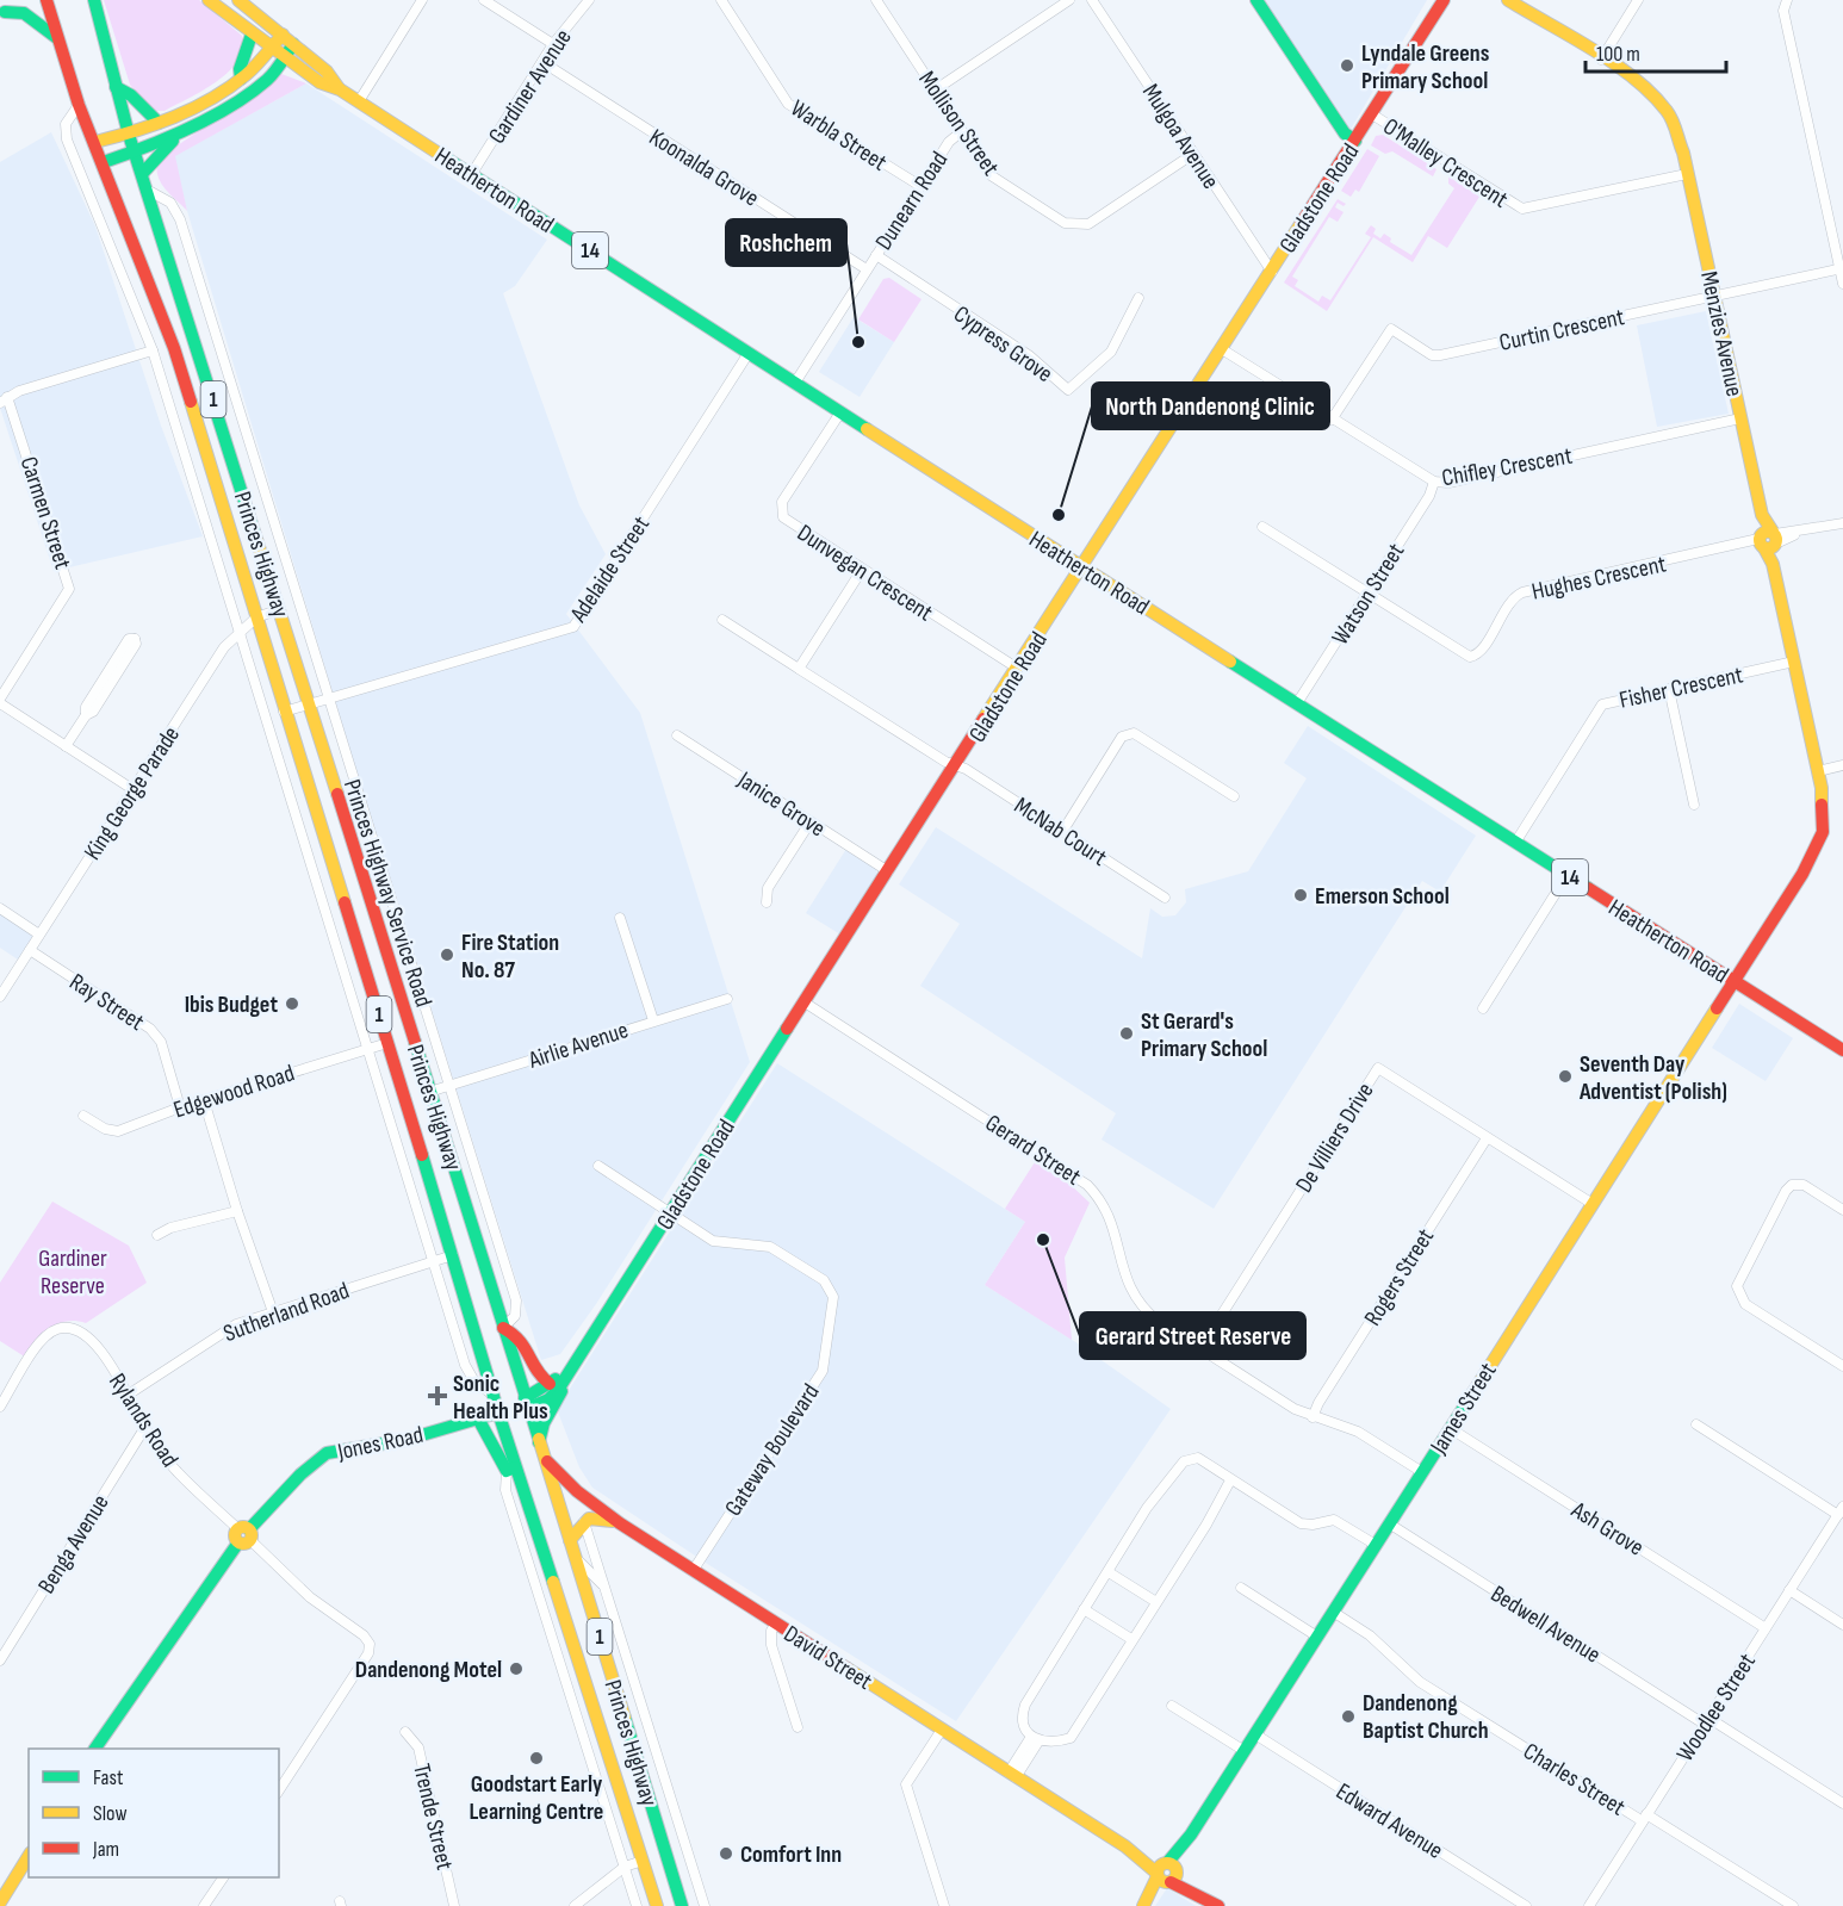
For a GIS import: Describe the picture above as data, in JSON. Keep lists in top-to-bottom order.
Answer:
{
  "streets": {
    "main road": [
      "Heatherton Road",
      "Gladstone Road",
      "14",
      "Menzies Avenue",
      "1",
      "Princes Highway",
      "James Street",
      "Jones Road",
      "David Street"
    ],
    "street": [
      "Gardiner Avenue",
      "Mollison Street",
      "Warbla Street",
      "Mulgoa Avenue",
      "O'Malley Crescent",
      "Koonalda Grove",
      "Dunearn Road",
      "Curtin Crescent",
      "Cypress Grove",
      "Chifley Crescent",
      "Carmen Street",
      "Adelaide Street",
      "Dunvegan Crescent",
      "Hughes Crescent",
      "Watson Street",
      "Fisher Crescent",
      "King George Parade",
      "Janice Grove",
      "McNab Court",
      "Princes Highway Service Road",
      "Ray Street",
      "Airlie Avenue",
      "Edgewood Road",
      "De Villiers Drive",
      "Gerard Street",
      "Rogers Street",
      "Sutherland Road",
      "Rylands Road",
      "Gateway Boulevard",
      "Ash Grove",
      "Benga Avenue",
      "Bedwell Avenue",
      "Woodlee Street",
      "Charles Street",
      "Trende Street",
      "Edward Avenue"
    ]
  },
  "crossings": [
    ["Gardiner Avenue", "Koonalda Grove"],
    ["Gardiner Avenue", "Heatherton Road"],
    ["Mollison Street", "Mulgoa Avenue"],
    ["Mollison Street", "Dunearn Road"],
    ["Warbla Street", "Dunearn Road"],
    ["Mulgoa Avenue", "Gladstone Road"],
    ["O'Malley Crescent", "Gladstone Road"],
    ["O'Malley Crescent", "Menzies Avenue"],
    ["Koonalda Grove", "Dunearn Road"],
    ["Heatherton Road", "Gladstone Road"],
    ["Heatherton Road", "Dunearn Road"],
    ["Heatherton Road", "Menzies Avenue"],
    ["Heatherton Road", "Adelaide Street"],
    ["Heatherton Road", "Dunvegan Crescent"],
    ["Heatherton Road", "Watson Street"],
    ["Heatherton Road", "Fisher Crescent"],
    ["Heatherton Road", "James Street"],
    ["Gladstone Road", "Chifley Crescent"],
    ["Gladstone Road", "Princes Highway"],
    ["Gladstone Road", "Dunvegan Crescent"],
    ["Gladstone Road", "Janice Grove"],
    ["Gladstone Road", "McNab Court"],
    ["Gladstone Road", "Gerard Street"],
    ["Gladstone Road", "Jones Road"],
    ["Gladstone Road", "Gateway Boulevard"],
    ["Dunearn Road", "Cypress Grove"],
    ["Curtin Crescent", "Menzies Avenue"],
    ["Curtin Crescent", "Chifley Crescent"],
    ["Menzies Avenue", "Chifley Crescent"],
    ["Menzies Avenue", "Hughes Crescent"],
    ["Menzies Avenue", "Fisher Crescent"],
    ["Menzies Avenue", "James Street"],
    ["Chifley Crescent", "Watson Street"],
    ["Princes Highway", "Adelaide Street"],
    ["Princes Highway", "King George Parade"],
    ["Princes Highway", "Princes Highway Service Road"],
    ["Princes Highway", "Airlie Avenue"],
    ["Princes Highway", "Edgewood Road"],
    ["Princes Highway", "Sutherland Road"],
    ["Princes Highway", "Jones Road"],
    ["Princes Highway", "David Street"],
    ["Adelaide Street", "Princes Highway Service Road"],
    ["Hughes Crescent", "Watson Street"],
    ["King George Parade", "Ray Street"],
    ["Princes Highway Service Road", "Airlie Avenue"],
    ["Ray Street", "Edgewood Road"],
    ["De Villiers Drive", "Gerard Street"],
    ["De Villiers Drive", "Rogers Street"],
    ["De Villiers Drive", "James Street"],
    ["Gerard Street", "Rogers Street"],
    ["Gerard Street", "James Street"],
    ["Sutherland Road", "Rylands Road"],
    ["James Street", "Ash Grove"],
    ["James Street", "Bedwell Avenue"],
    ["James Street", "David Street"],
    ["James Street", "Charles Street"],
    ["James Street", "Edward Avenue"],
    ["Rylands Road", "Jones Road"],
    ["Rylands Road", "Benga Avenue"],
    ["Gateway Boulevard", "David Street"],
    ["Ash Grove", "Woodlee Street"],
    ["Bedwell Avenue", "Woodlee Street"],
    ["Woodlee Street", "Charles Street"]
  ],
  "parks": ["Gardiner Reserve"],
  "places": {
    "other": [
      "Lyndale Greens Primary School",
      "Roshchem",
      "North Dandenong Clinic",
      "Emerson School",
      "Fire Station No. 87",
      "Ibis Budget",
      "St Gerard's Primary School",
      "Seventh Day Adventist (Polish)",
      "Gerard Street Reserve",
      "Dandenong Motel",
      "Dandenong Baptist Church",
      "Goodstart Early Learning Centre",
      "Comfort Inn"
    ],
    "health": ["Sonic Health Plus"]
  },
  "legend": ["Fast", "Slow", "Jam"],
  "scale_bar": "100 m"
}
